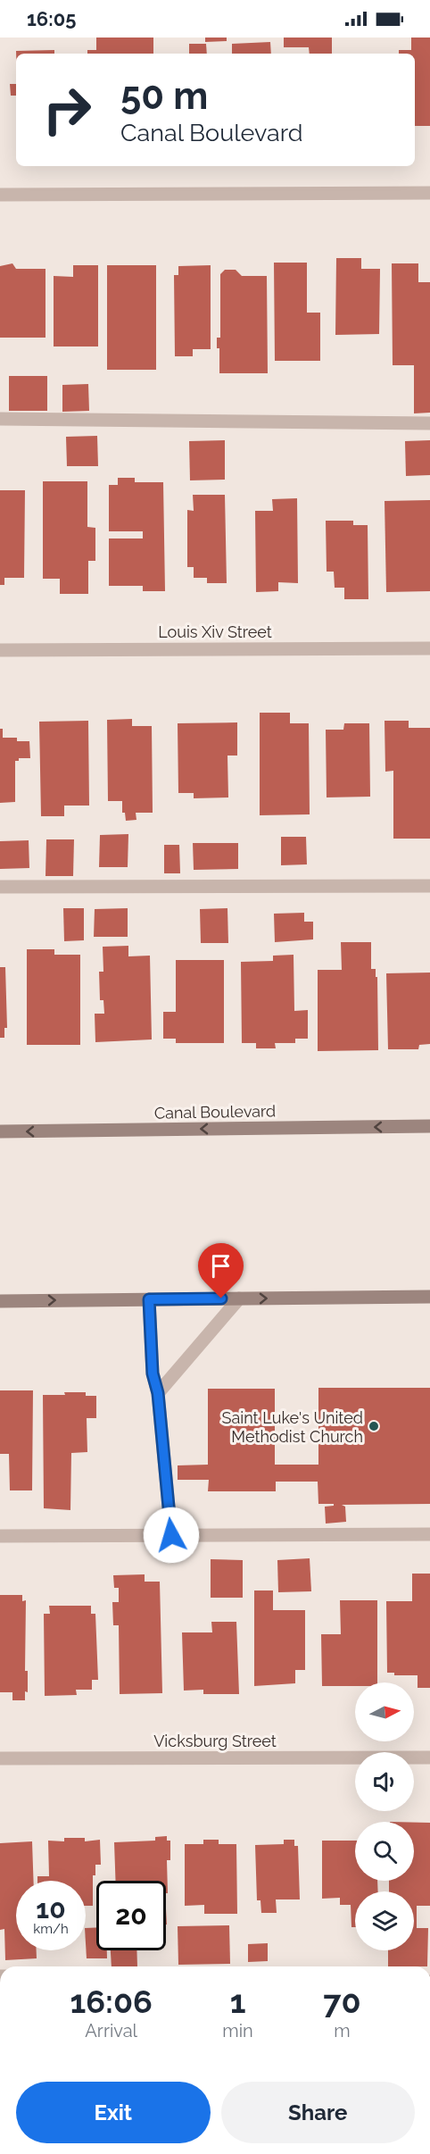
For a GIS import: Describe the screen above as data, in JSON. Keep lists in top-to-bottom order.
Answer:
{
  "streets": {
    "main road": ["Canal Boulevard"],
    "street": ["Louis Xiv Street", "Vicksburg Street"]
  },
  "one_way": ["Canal Boulevard"],
  "places": ["Saint Luke's United Methodist Church"],
  "north": "right",
  "page": {
    "status": "16:05",
    "turn": ["50 m", "Canal Boulevard"],
    "speed": "10 km/h",
    "limit": "20",
    "eta": [
      "16:06",
      "Arrival",
      "1",
      "min",
      "70",
      "m"
    ],
    "buttons": ["Exit", "Share"]
  }
}
